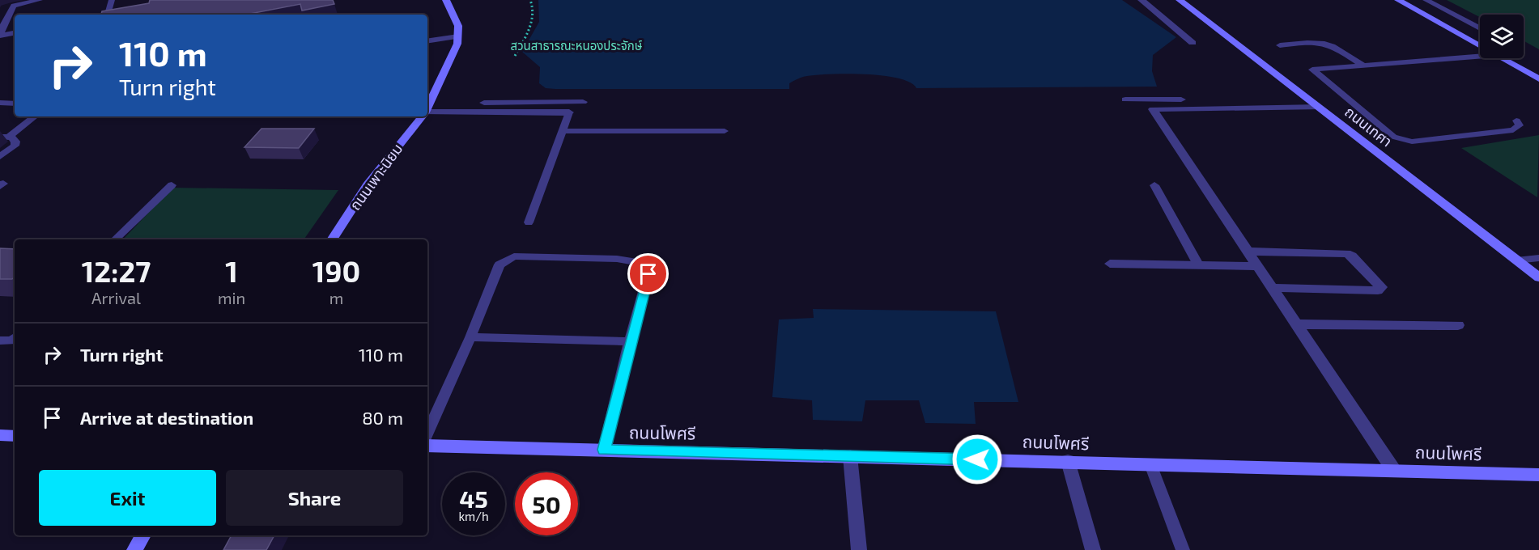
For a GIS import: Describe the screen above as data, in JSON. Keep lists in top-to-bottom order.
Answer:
{
  "streets": {
    "street": ["ถนนเทศา", "ถนนเพาะนิยม", "ถนนโพศรี"]
  },
  "parks": ["สวนสาธารณะหนองประจักษ์"],
  "page": {
    "turn": ["110 m", "Turn right"],
    "eta": [
      "12:27",
      "Arrival",
      "1",
      "min",
      "190",
      "m"
    ],
    "list": [
      {
        "name": "Turn right",
        "value": "110 m"
      },
      {
        "name": "Arrive at destination",
        "value": "80 m"
      }
    ],
    "buttons": ["Exit", "Share"],
    "speed": "45 km/h",
    "limit": "50"
  }
}
